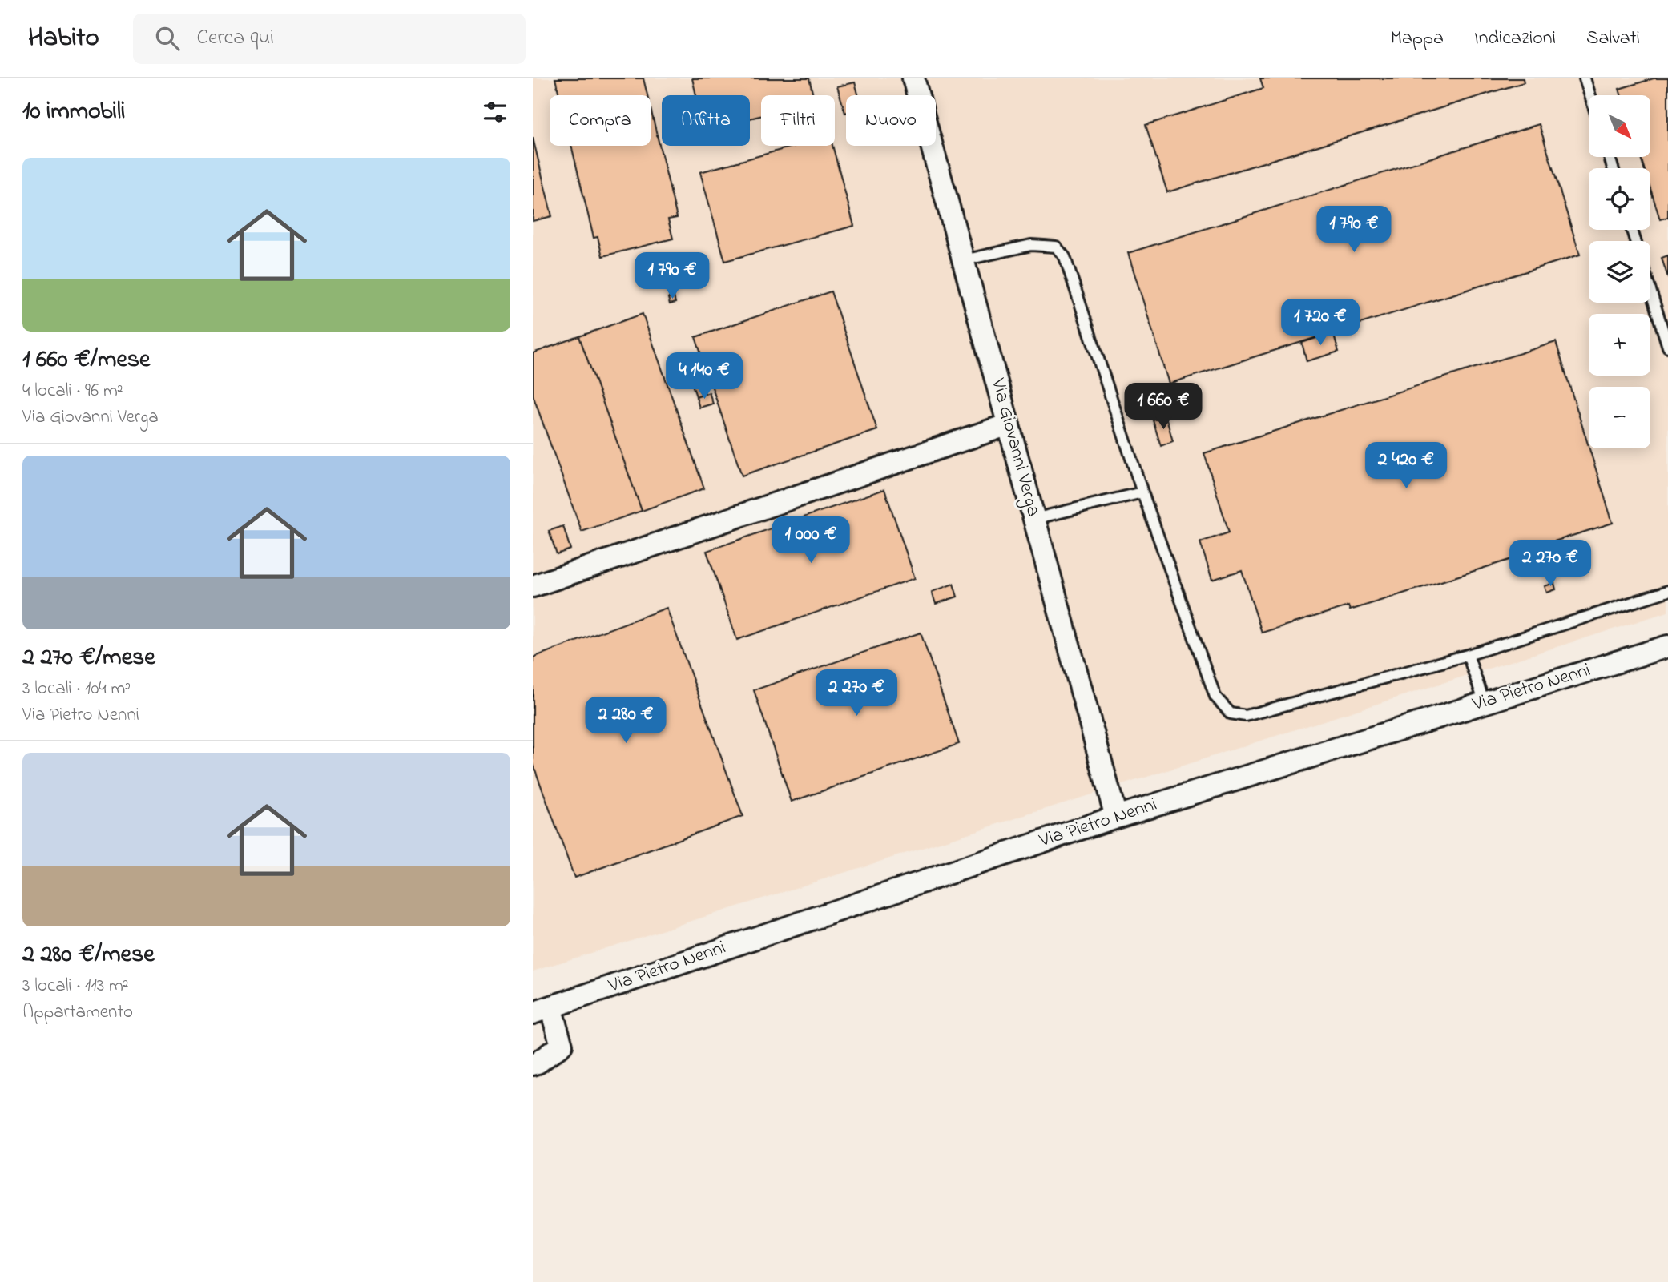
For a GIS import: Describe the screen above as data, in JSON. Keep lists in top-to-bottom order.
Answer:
{
  "streets": {
    "street": ["Via Giovanni Verga", "Via Pietro Nenni"]
  },
  "crossings": [
    ["Via Giovanni Verga", "Via Pietro Nenni"]
  ],
  "north": "bottom right",
  "page": {
    "header": "Habito",
    "search": "Cerca qui",
    "nav": ["Mappa", "Indicazioni", "Salvati"],
    "heading": "10 immobili",
    "map_buttons": ["+", "−"],
    "chip": [
      "Compra",
      "Affitta",
      "Filtri",
      "Nuovo"
    ],
    "list": [
      {
        "name": "1 660 €/mese",
        "note": "4 locali · 96 m² · Via Giovanni Verga"
      },
      {
        "name": "2 270 €/mese",
        "note": "3 locali · 104 m² · Via Pietro Nenni"
      },
      {
        "name": "2 280 €/mese",
        "note": "3 locali · 113 m² · Appartamento"
      }
    ],
    "price": [
      "1 790 €",
      "1 790 €",
      "1 720 €",
      "4 140 €",
      "1 660 €",
      "2 420 €",
      "1 000 €",
      "2 270 €",
      "2 270 €",
      "2 280 €"
    ]
  }
}
